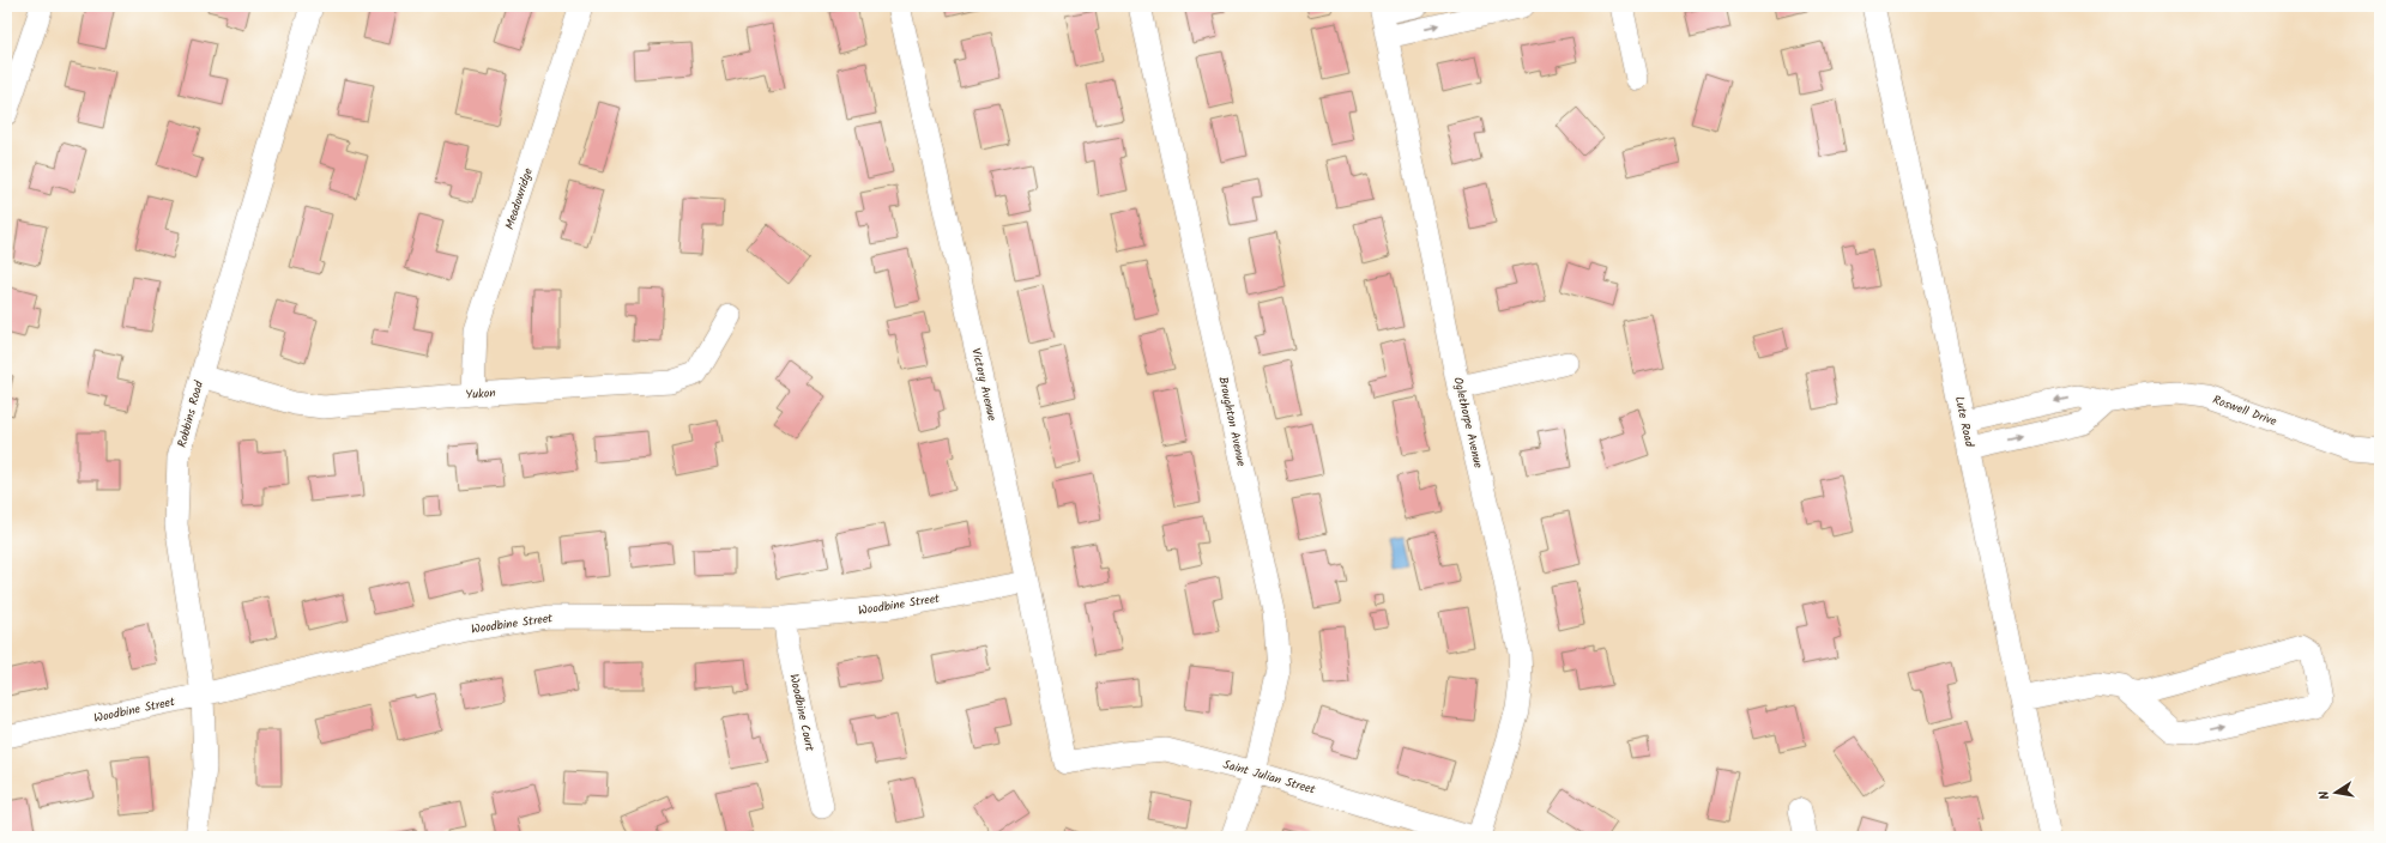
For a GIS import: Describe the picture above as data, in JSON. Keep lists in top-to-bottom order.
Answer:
{
  "streets": {
    "street": [
      "Meadowridge",
      "Victory Avenue",
      "Yukon",
      "Roswell Drive",
      "Robbins Road",
      "Broughton Avenue",
      "Lute Road",
      "Oglethorpe Avenue",
      "Woodbine Street",
      "Woodbine Court",
      "Saint Julian Street"
    ]
  },
  "crossings": [
    ["Meadowridge", "Yukon"],
    ["Victory Avenue", "Woodbine Street"],
    ["Victory Avenue", "Saint Julian Street"],
    ["Yukon", "Robbins Road"],
    ["Roswell Drive", "Lute Road"],
    ["Robbins Road", "Woodbine Street"],
    ["Broughton Avenue", "Saint Julian Street"],
    ["Woodbine Street", "Woodbine Court"]
  ],
  "north": "left"
}
